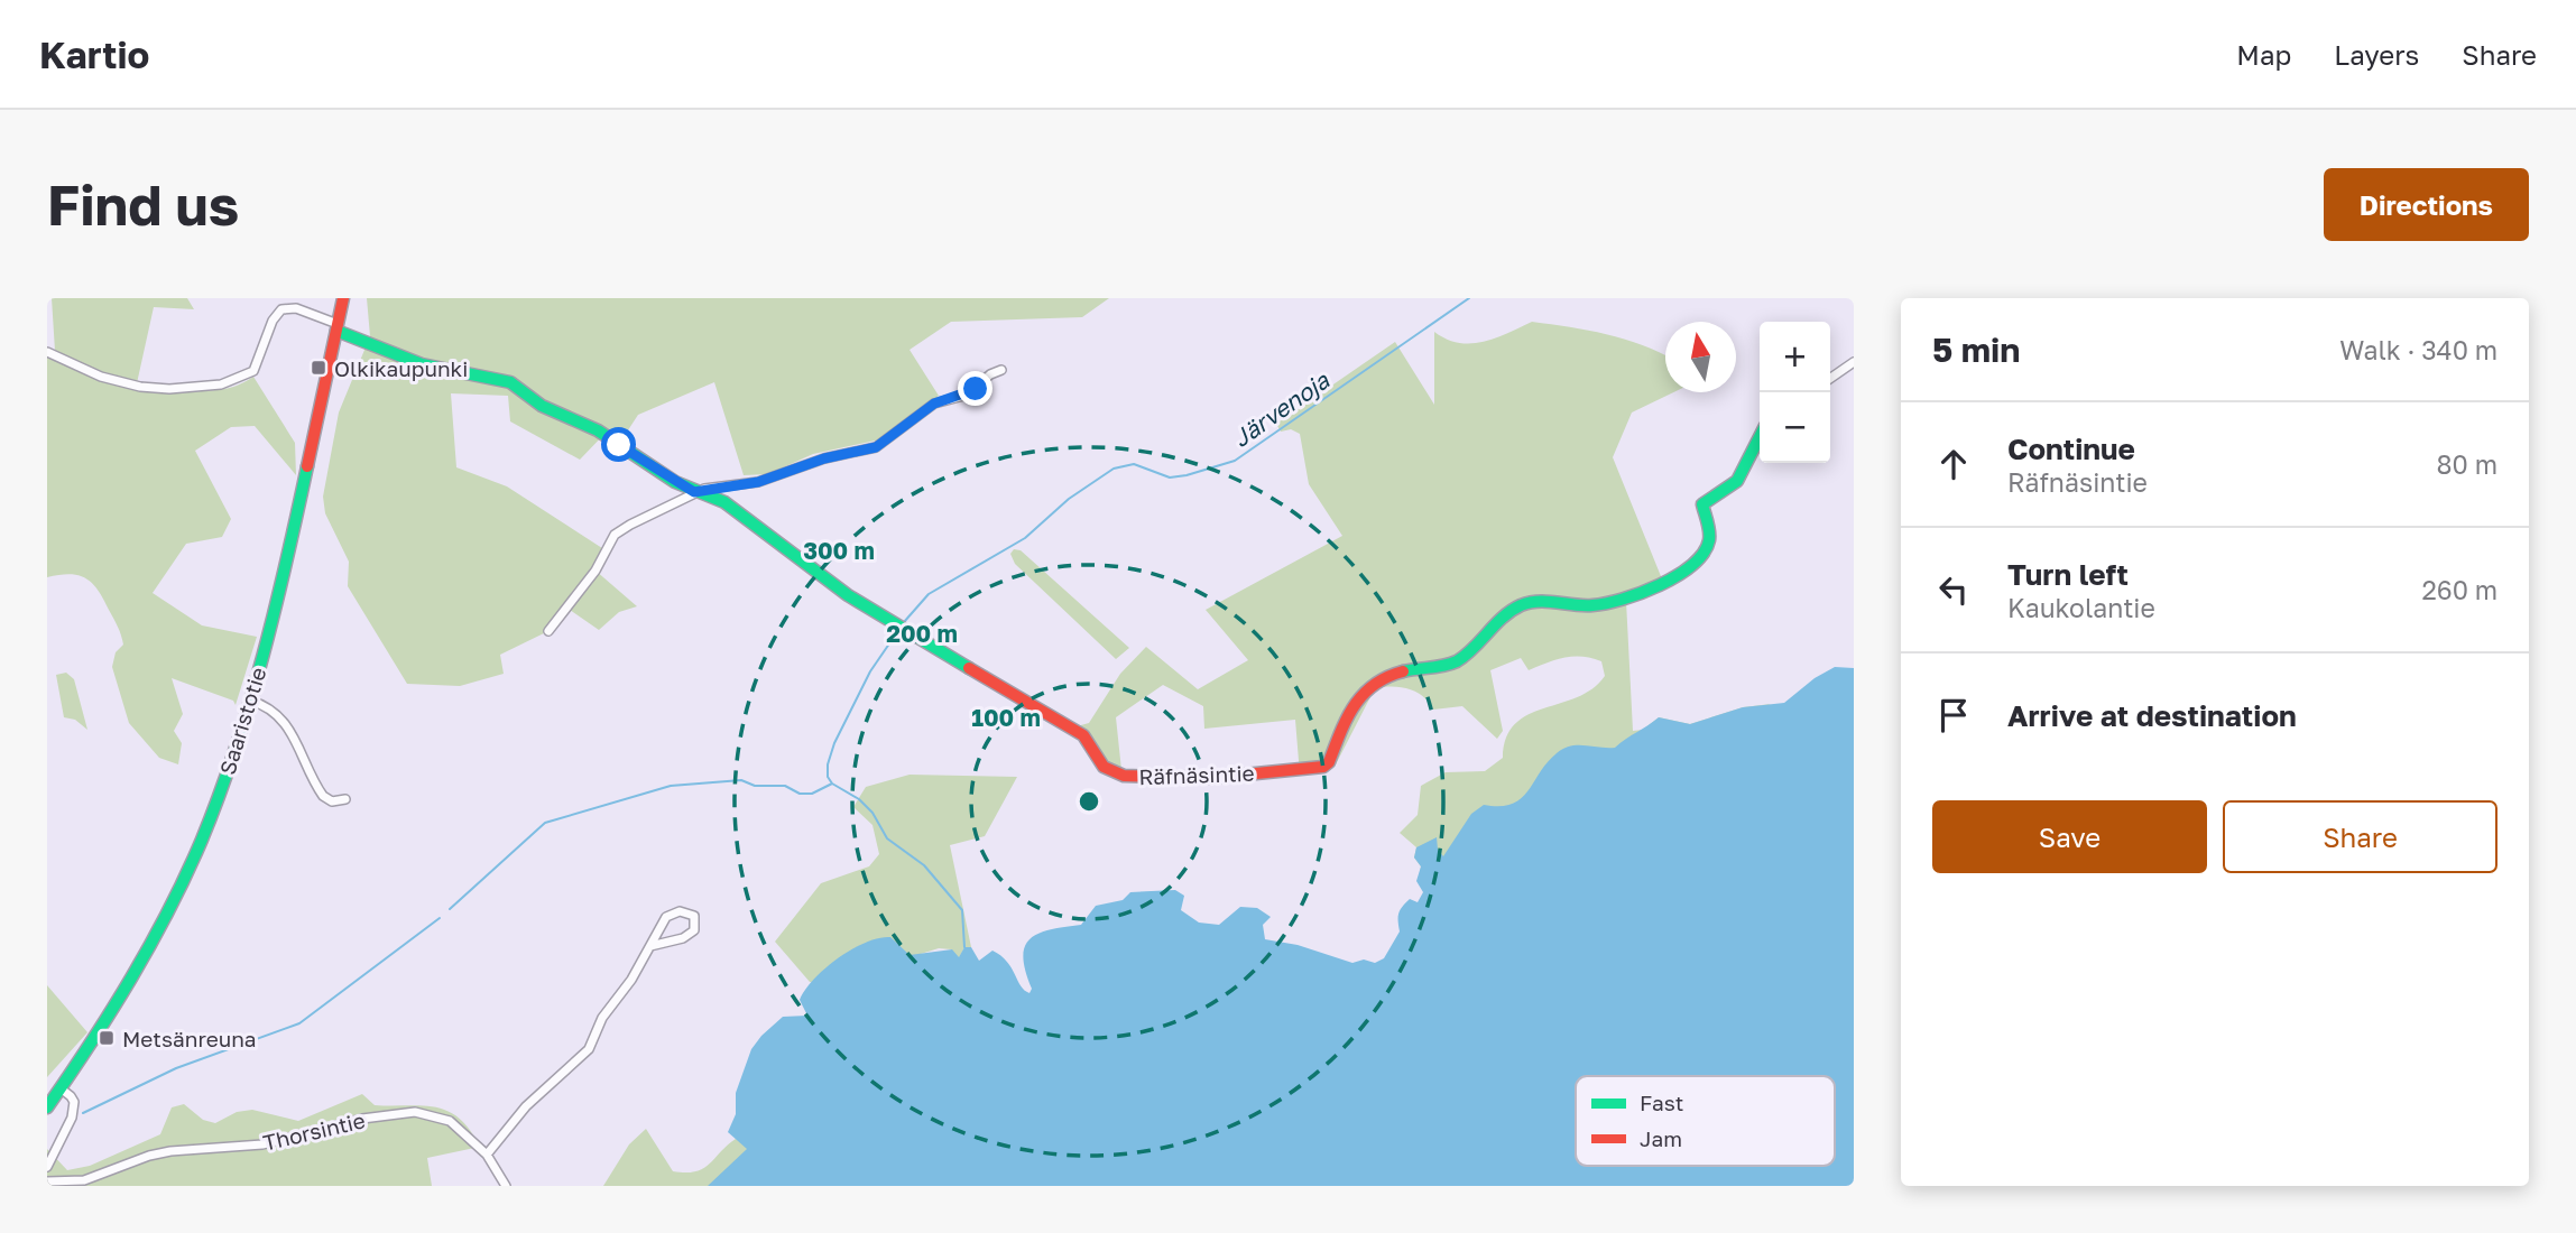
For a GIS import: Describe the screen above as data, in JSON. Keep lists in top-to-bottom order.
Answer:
{
  "streets": {
    "street": ["Saaristotie", "Räfnäsintie", "Thorsintie"]
  },
  "crossings": [
    ["Saaristotie", "Räfnäsintie"]
  ],
  "water": ["Järvenoja"],
  "places": {
    "transit": ["Olkikaupunki", "Metsänreuna"]
  },
  "legend": ["Fast", "Jam"],
  "north": "top",
  "page": {
    "header": "Kartio",
    "nav": ["Map", "Layers", "Share"],
    "buttons": [
      "Directions",
      ["Save", "Share"]
    ],
    "title": "Find us",
    "heading": ["5 min", "Walk · 340 m"],
    "map_buttons": ["+", "−"],
    "list": [
      ["Continue", "Räfnäsintie", "80 m"],
      ["Turn left", "Kaukolantie", "260 m"],
      "Arrive at destination"
    ]
  },
  "rings": ["300 m", "200 m", "100 m"]
}
